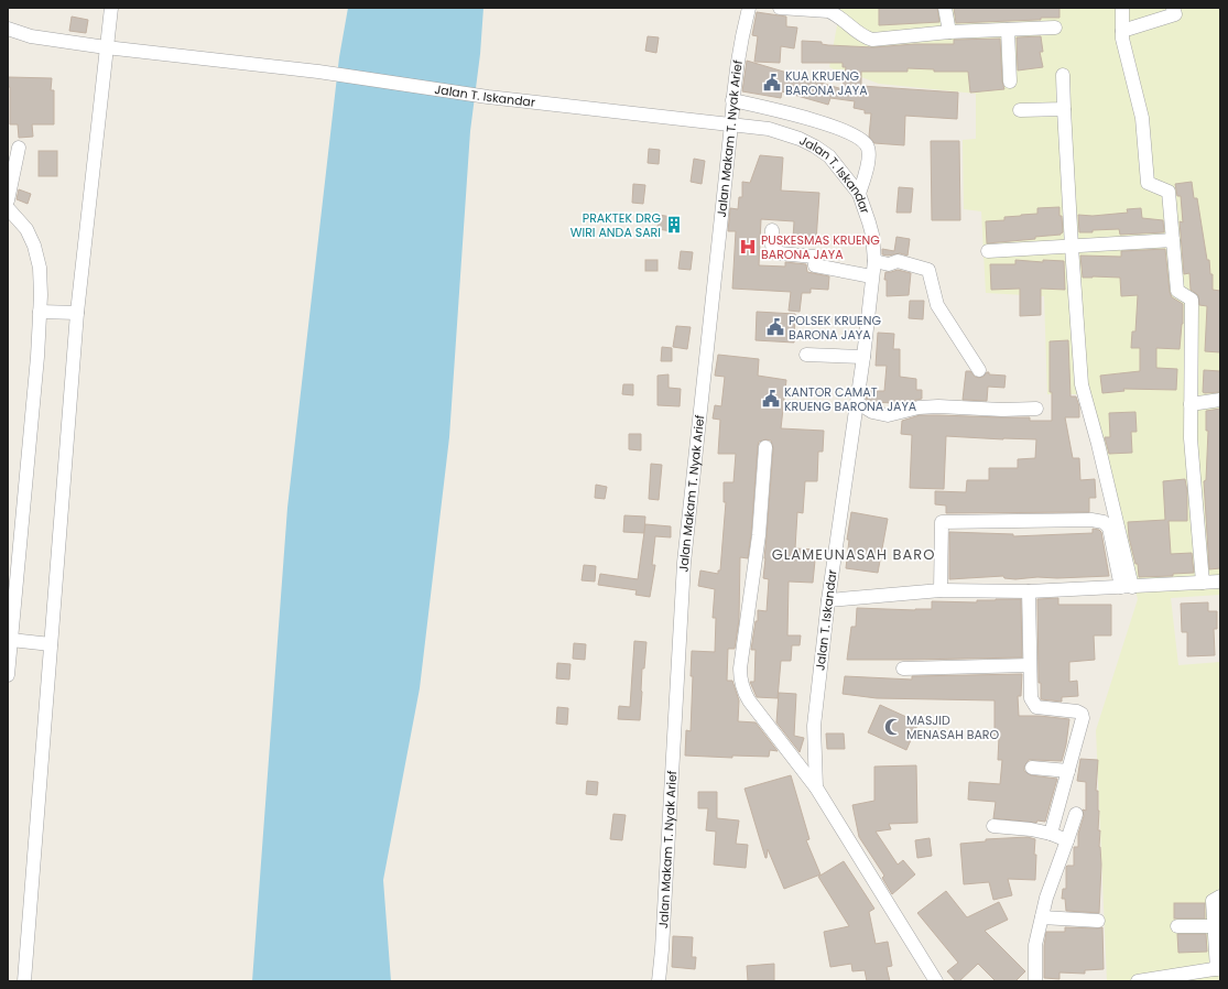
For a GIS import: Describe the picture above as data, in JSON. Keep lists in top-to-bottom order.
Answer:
{
  "streets": {
    "street": ["Jalan T. Iskandar", "Jalan Makam T. Nyak Arief"]
  },
  "crossings": [
    ["Jalan T. Iskandar", "Jalan Makam T. Nyak Arief"]
  ],
  "districts": ["GLAMEUNASAH BARO"],
  "places": {
    "public building": ["KUA KRUENG BARONA JAYA", "POLSEK KRUENG BARONA JAYA", "KANTOR CAMAT KRUENG BARONA JAYA"],
    "building": ["PRAKTEK DRG WIRI ANDA SARI"],
    "hospital": ["PUSKESMAS KRUENG BARONA JAYA"],
    "mosque": ["MASJID MENASAH BARO"]
  }
}
